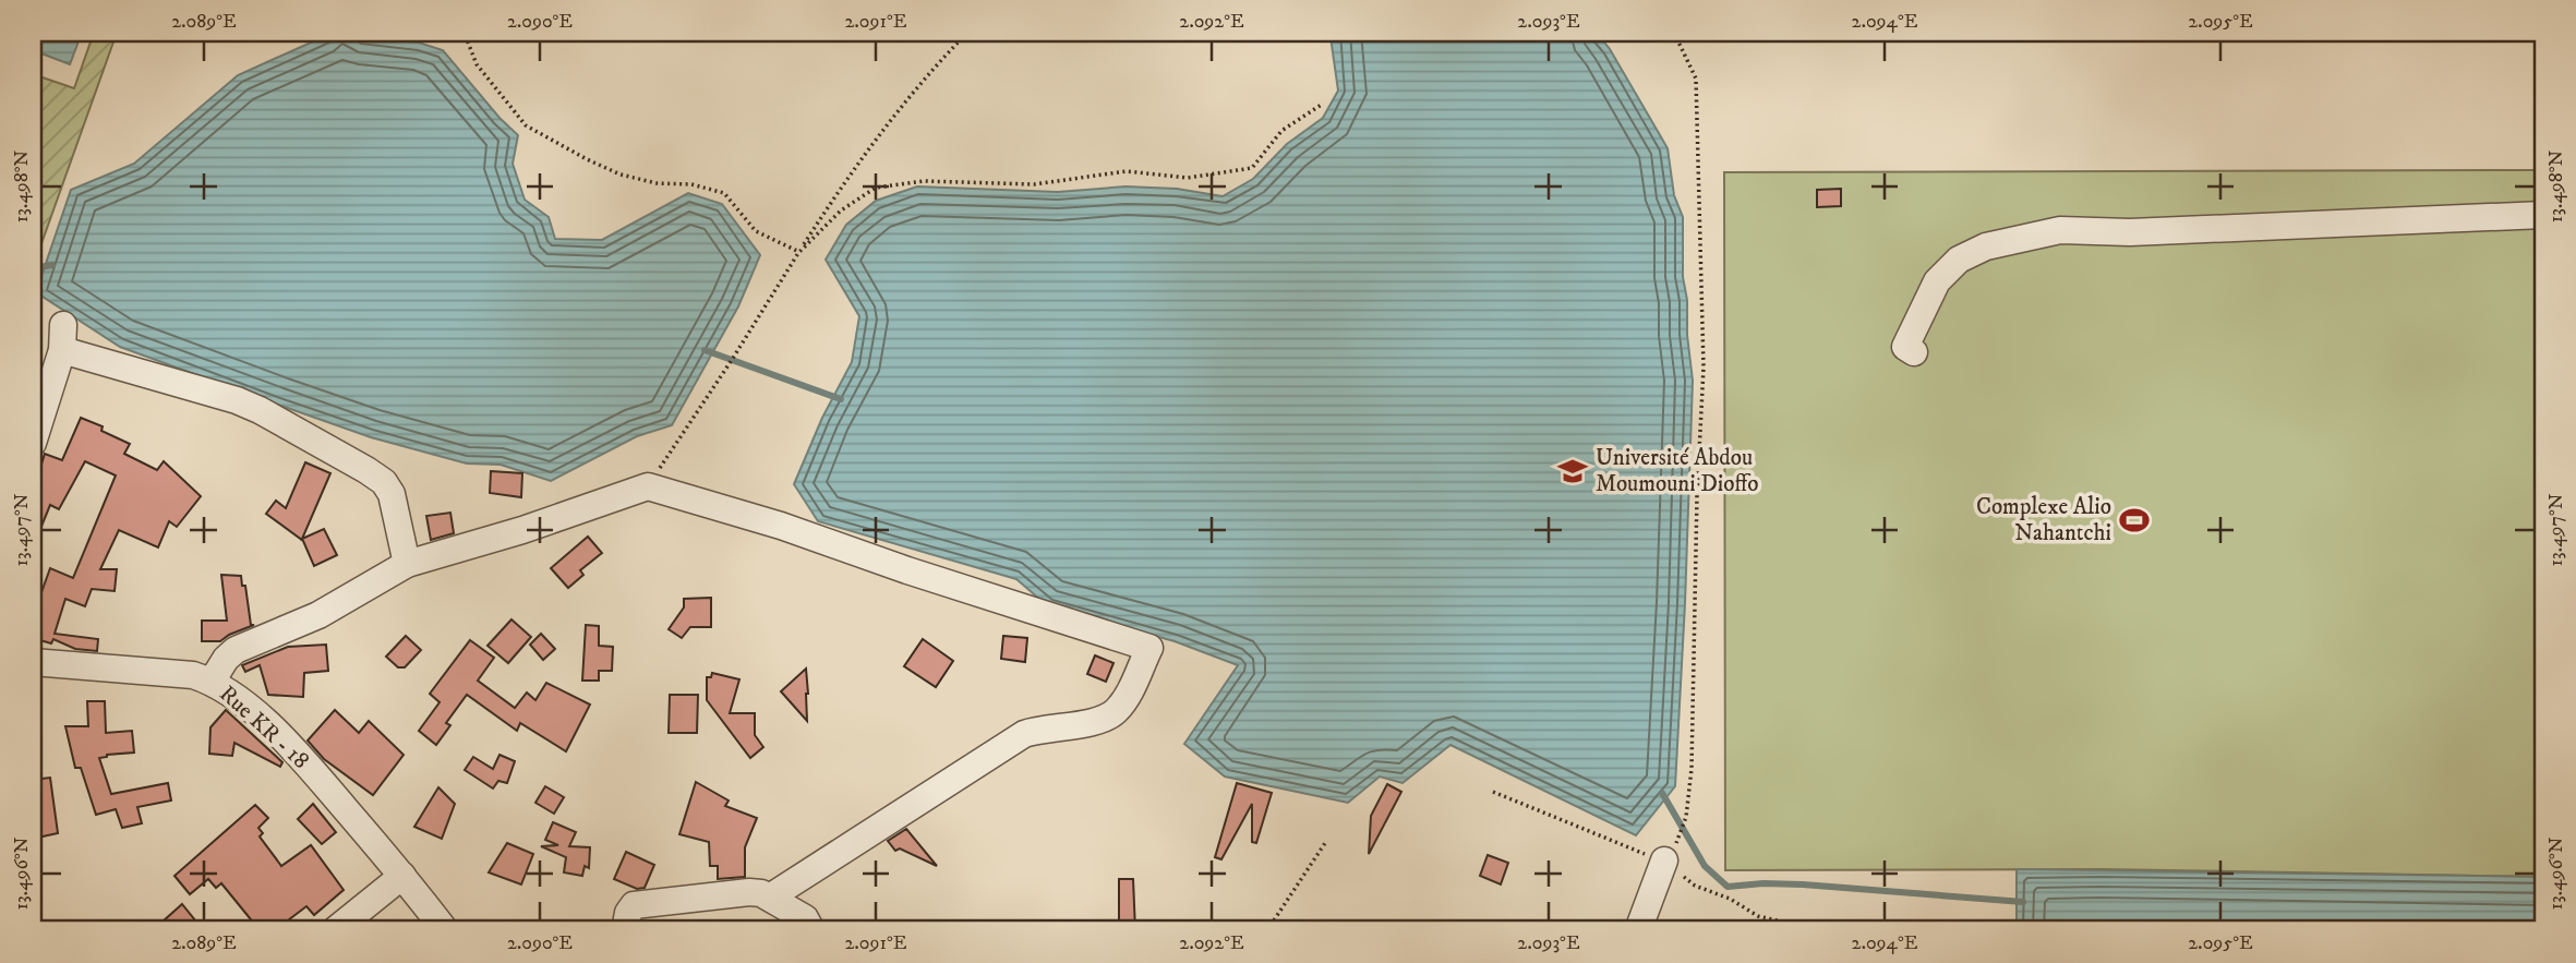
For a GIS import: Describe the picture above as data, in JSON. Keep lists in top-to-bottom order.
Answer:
{
  "streets": {
    "street": ["Rue KR - 18"]
  },
  "places": {
    "school or university": ["Université Abdou Moumouni Dioffo"],
    "sports": ["Complexe Alio Nahantchi"]
  },
  "coordinates": [
    "2.089°E",
    "2.090°E",
    "2.091°E",
    "2.092°E",
    "2.093°E",
    "2.094°E",
    "2.095°E",
    "13.498°N",
    "13.497°N",
    "13.496°N"
  ]
}
